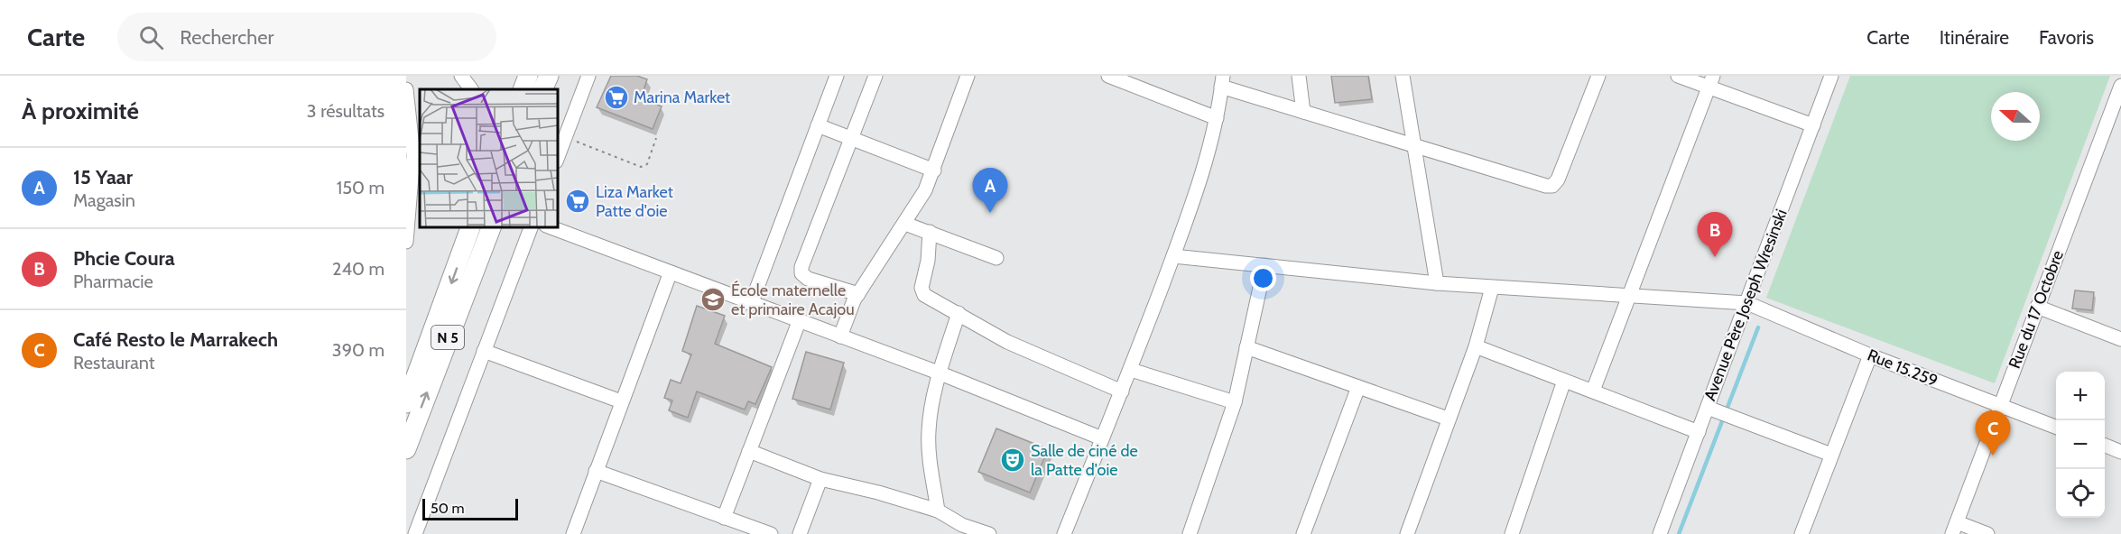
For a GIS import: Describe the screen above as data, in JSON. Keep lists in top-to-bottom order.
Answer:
{
  "streets": {
    "highway": ["N 5"],
    "street": ["Avenue Père Joseph Wresinski", "Rue du 17 Octobre", "Rue 15.259"]
  },
  "crossings": [
    ["Avenue Père Joseph Wresinski", "Rue 15.259"],
    ["Rue du 17 Octobre", "Rue 15.259"]
  ],
  "places": {
    "supermarket": ["Marina Market", "Liza Market Patte d'oie"],
    "school or university": ["École maternelle et primaire Acajou"],
    "theatre": ["Salle de ciné de la Patte d'oie"]
  },
  "scale_bar": "50 m",
  "north": "left",
  "page": {
    "header": "Carte",
    "search": "Rechercher",
    "nav": ["Carte", "Itinéraire", "Favoris"],
    "heading": ["À proximité", "3 résultats"],
    "list": [
      {
        "mark": "A",
        "name": "15 Yaar",
        "note": "Magasin",
        "value": "150 m"
      },
      {
        "mark": "B",
        "name": "Phcie Coura",
        "note": "Pharmacie",
        "value": "240 m"
      },
      {
        "mark": "C",
        "name": "Café Resto le Marrakech",
        "note": "Restaurant",
        "value": "390 m"
      }
    ],
    "pins": ["A", "B", "C"],
    "map_buttons": ["+", "−"],
    "scale": "50 m"
  }
}
